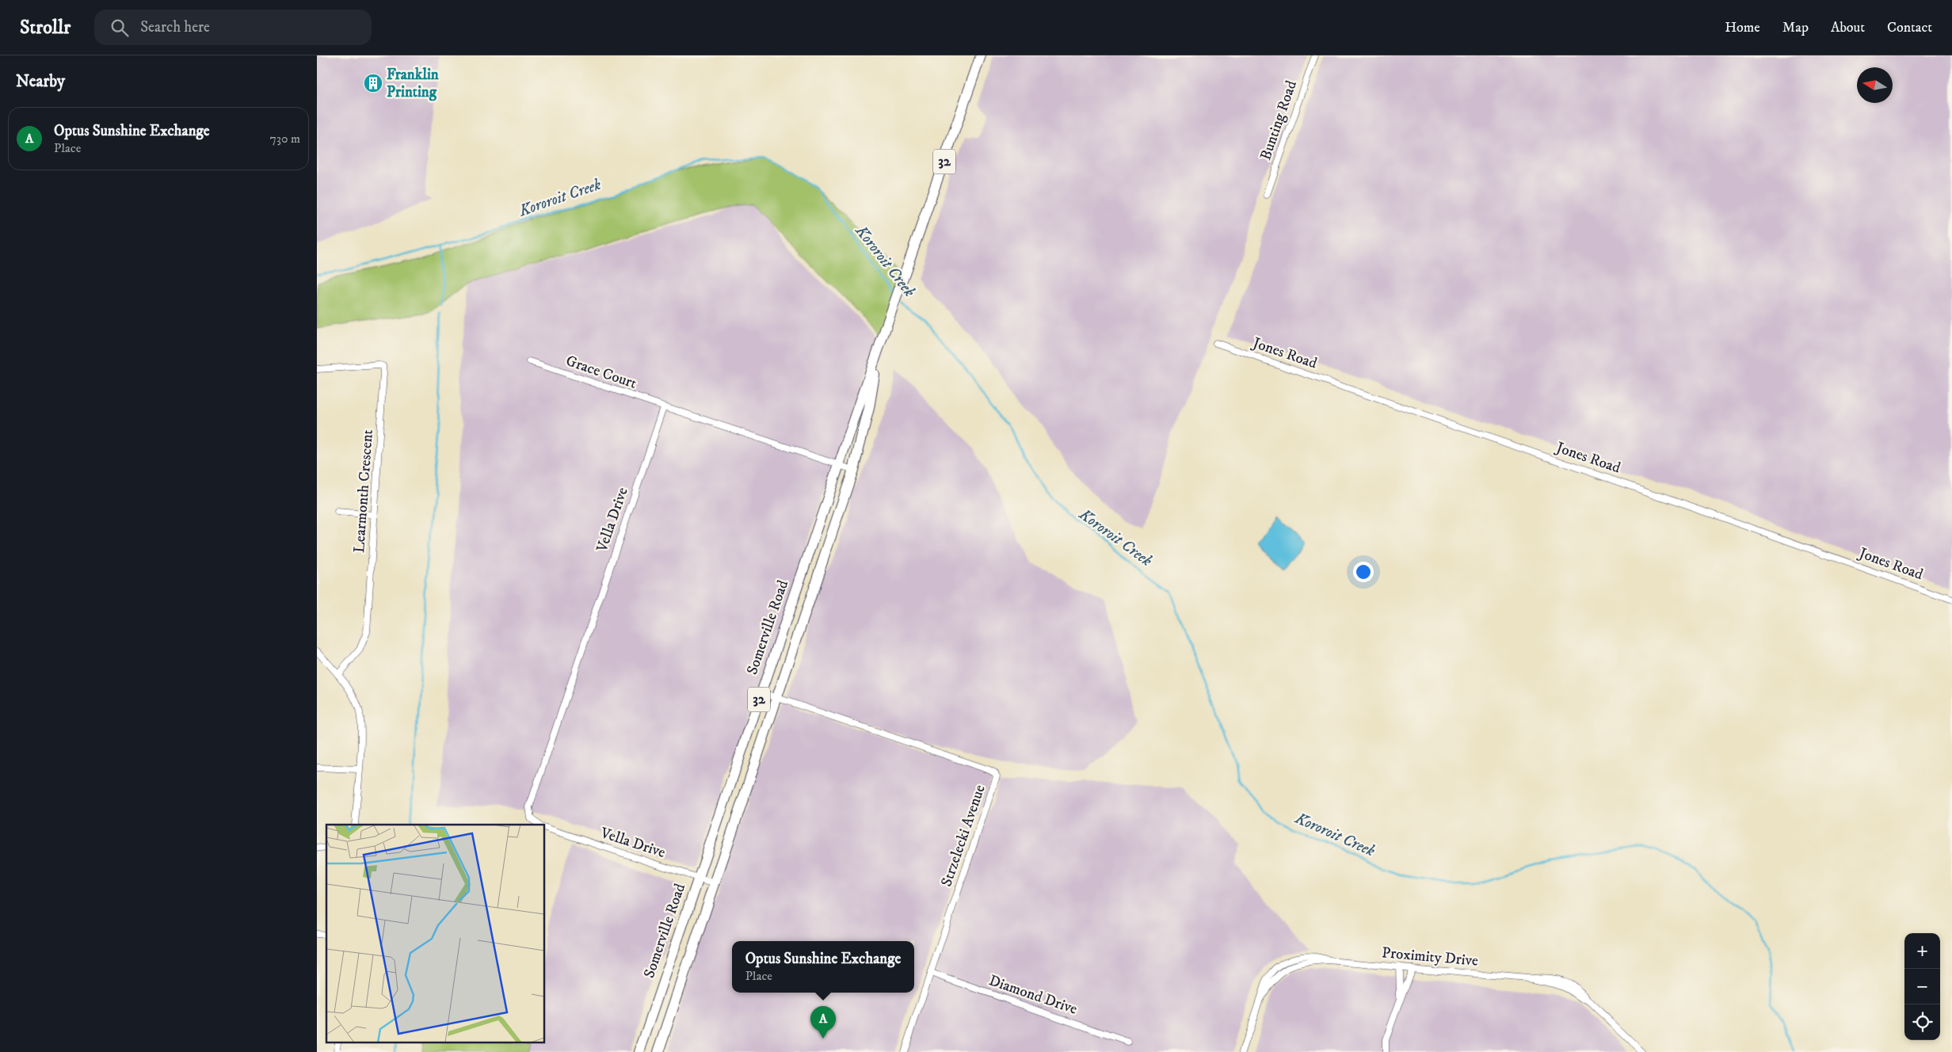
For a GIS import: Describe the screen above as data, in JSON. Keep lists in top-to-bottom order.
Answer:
{
  "streets": {
    "main road": ["32", "Somerville Road"],
    "street": [
      "Bunting Road",
      "Jones Road",
      "Grace Court",
      "Learmonth Crescent",
      "Vella Drive",
      "Strzelecki Avenue",
      "Proximity Drive",
      "Diamond Drive"
    ]
  },
  "crossings": [
    ["Grace Court", "Vella Drive"],
    ["Vella Drive", "Somerville Road"],
    ["Somerville Road", "Strzelecki Avenue"],
    ["Strzelecki Avenue", "Diamond Drive"]
  ],
  "water": ["Kororoit Creek"],
  "places": {
    "building": ["Franklin Printing"]
  },
  "north": "left",
  "page": {
    "header": "Strollr",
    "search": "Search here",
    "nav": [
      "Home",
      "Map",
      "About",
      "Contact"
    ],
    "heading": "Nearby",
    "list": [
      {
        "mark": "A",
        "name": "Optus Sunshine Exchange",
        "note": "Place",
        "value": "730 m"
      }
    ],
    "map_buttons": ["+", "−"],
    "popup": ["Optus Sunshine Exchange", "Place"],
    "pins": "A"
  }
}
